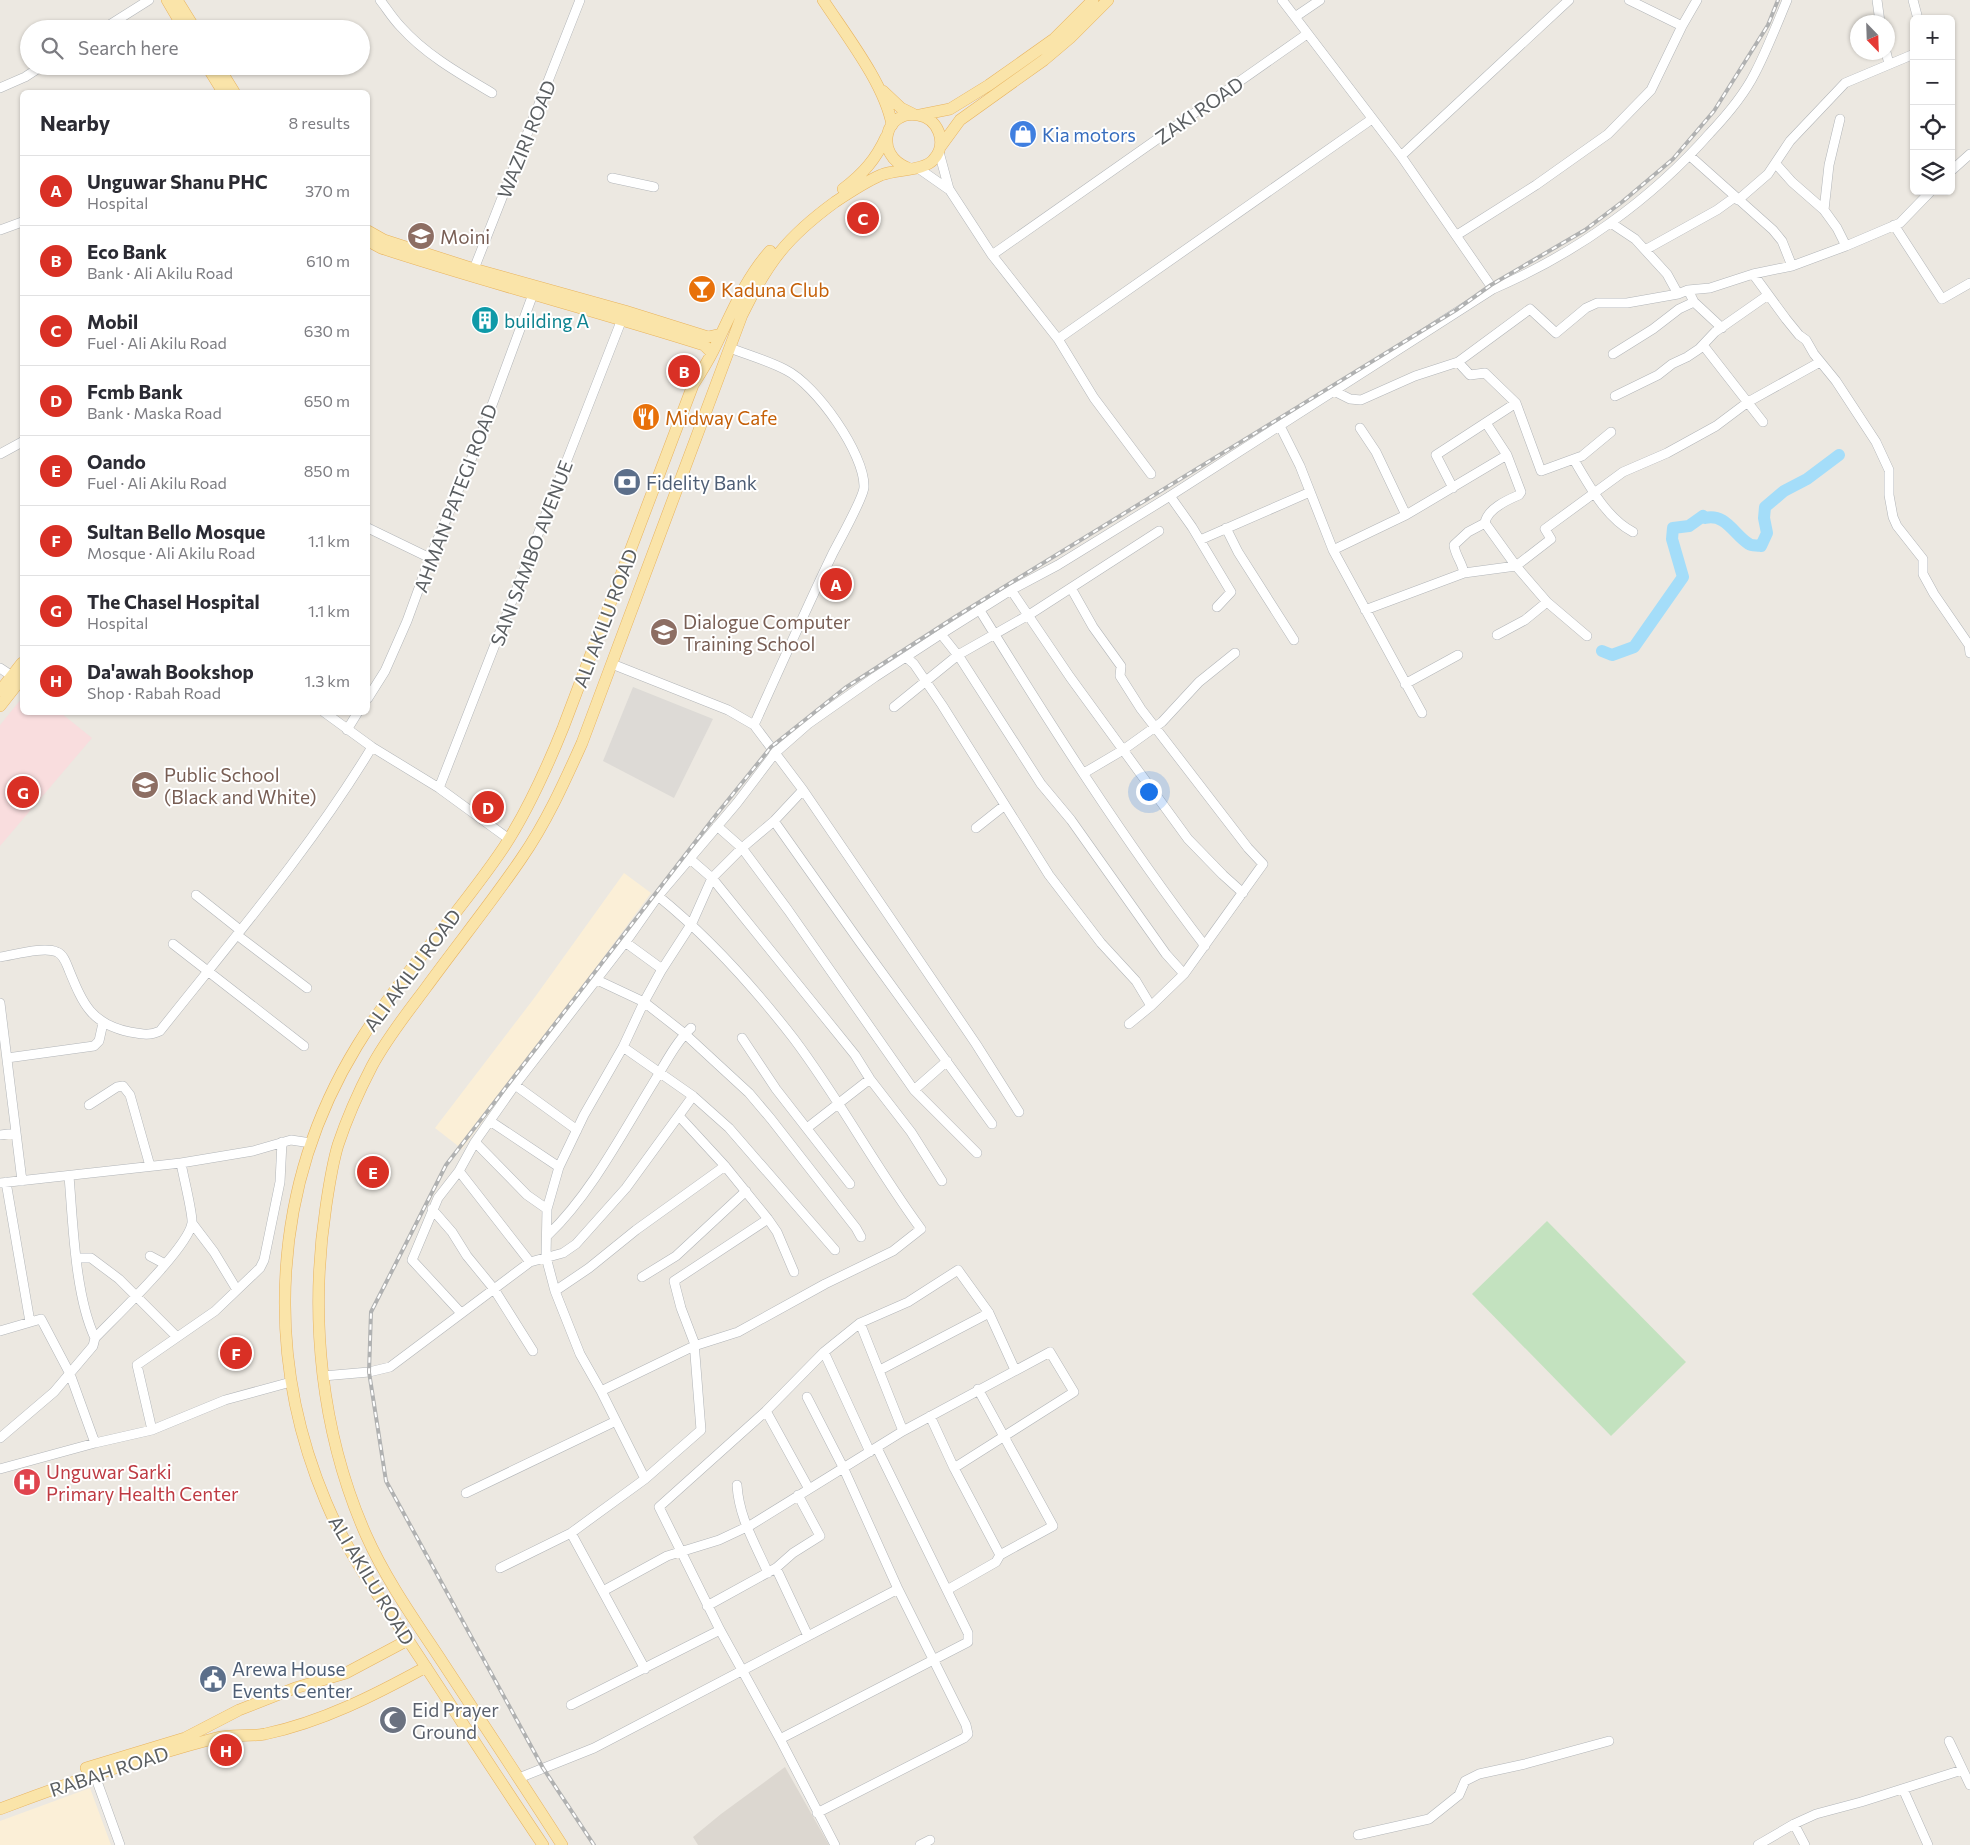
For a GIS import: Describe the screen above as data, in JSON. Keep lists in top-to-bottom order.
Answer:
{
  "streets": {
    "main road": ["ALI AKILU ROAD", "RABAH ROAD"],
    "street": [
      "ZAKI ROAD",
      "WAZIRI ROAD",
      "AHMAN PATEGI ROAD",
      "SANI SAMBO AVENUE"
    ]
  },
  "crossings": [
    ["ALI AKILU ROAD", "RABAH ROAD"]
  ],
  "places": {
    "shop": ["Kia motors"],
    "school or university": ["Moini", "Dialogue Computer Training School", "Public School (Black and White)"],
    "bar": ["Kaduna Club"],
    "building": ["building A"],
    "restaurant": ["Midway Cafe"],
    "bank": ["Fidelity Bank"],
    "hospital": ["Unguwar Sarki Primary Health Center"],
    "public building": ["Arewa House Events Center"],
    "mosque": ["Eid Prayer Ground"]
  },
  "north": "bottom right",
  "page": {
    "map_buttons": ["+", "−"],
    "search": "Search here",
    "heading": ["Nearby", "8 results"],
    "list": [
      {
        "mark": "A",
        "name": "Unguwar Shanu PHC",
        "note": "Hospital",
        "value": "370 m"
      },
      {
        "mark": "B",
        "name": "Eco Bank",
        "note": "Bank · Ali Akilu Road",
        "value": "610 m"
      },
      {
        "mark": "C",
        "name": "Mobil",
        "note": "Fuel · Ali Akilu Road",
        "value": "630 m"
      },
      {
        "mark": "D",
        "name": "Fcmb Bank",
        "note": "Bank · Maska Road",
        "value": "650 m"
      },
      {
        "mark": "E",
        "name": "Oando",
        "note": "Fuel · Ali Akilu Road",
        "value": "850 m"
      },
      {
        "mark": "F",
        "name": "Sultan Bello Mosque",
        "note": "Mosque · Ali Akilu Road",
        "value": "1.1 km"
      },
      {
        "mark": "G",
        "name": "The Chasel Hospital",
        "note": "Hospital",
        "value": "1.1 km"
      },
      {
        "mark": "H",
        "name": "Da'awah Bookshop",
        "note": "Shop · Rabah Road",
        "value": "1.3 km"
      }
    ],
    "pins": [
      "C",
      "B",
      "A",
      "G",
      "D",
      "E",
      "F",
      "H"
    ]
  }
}
